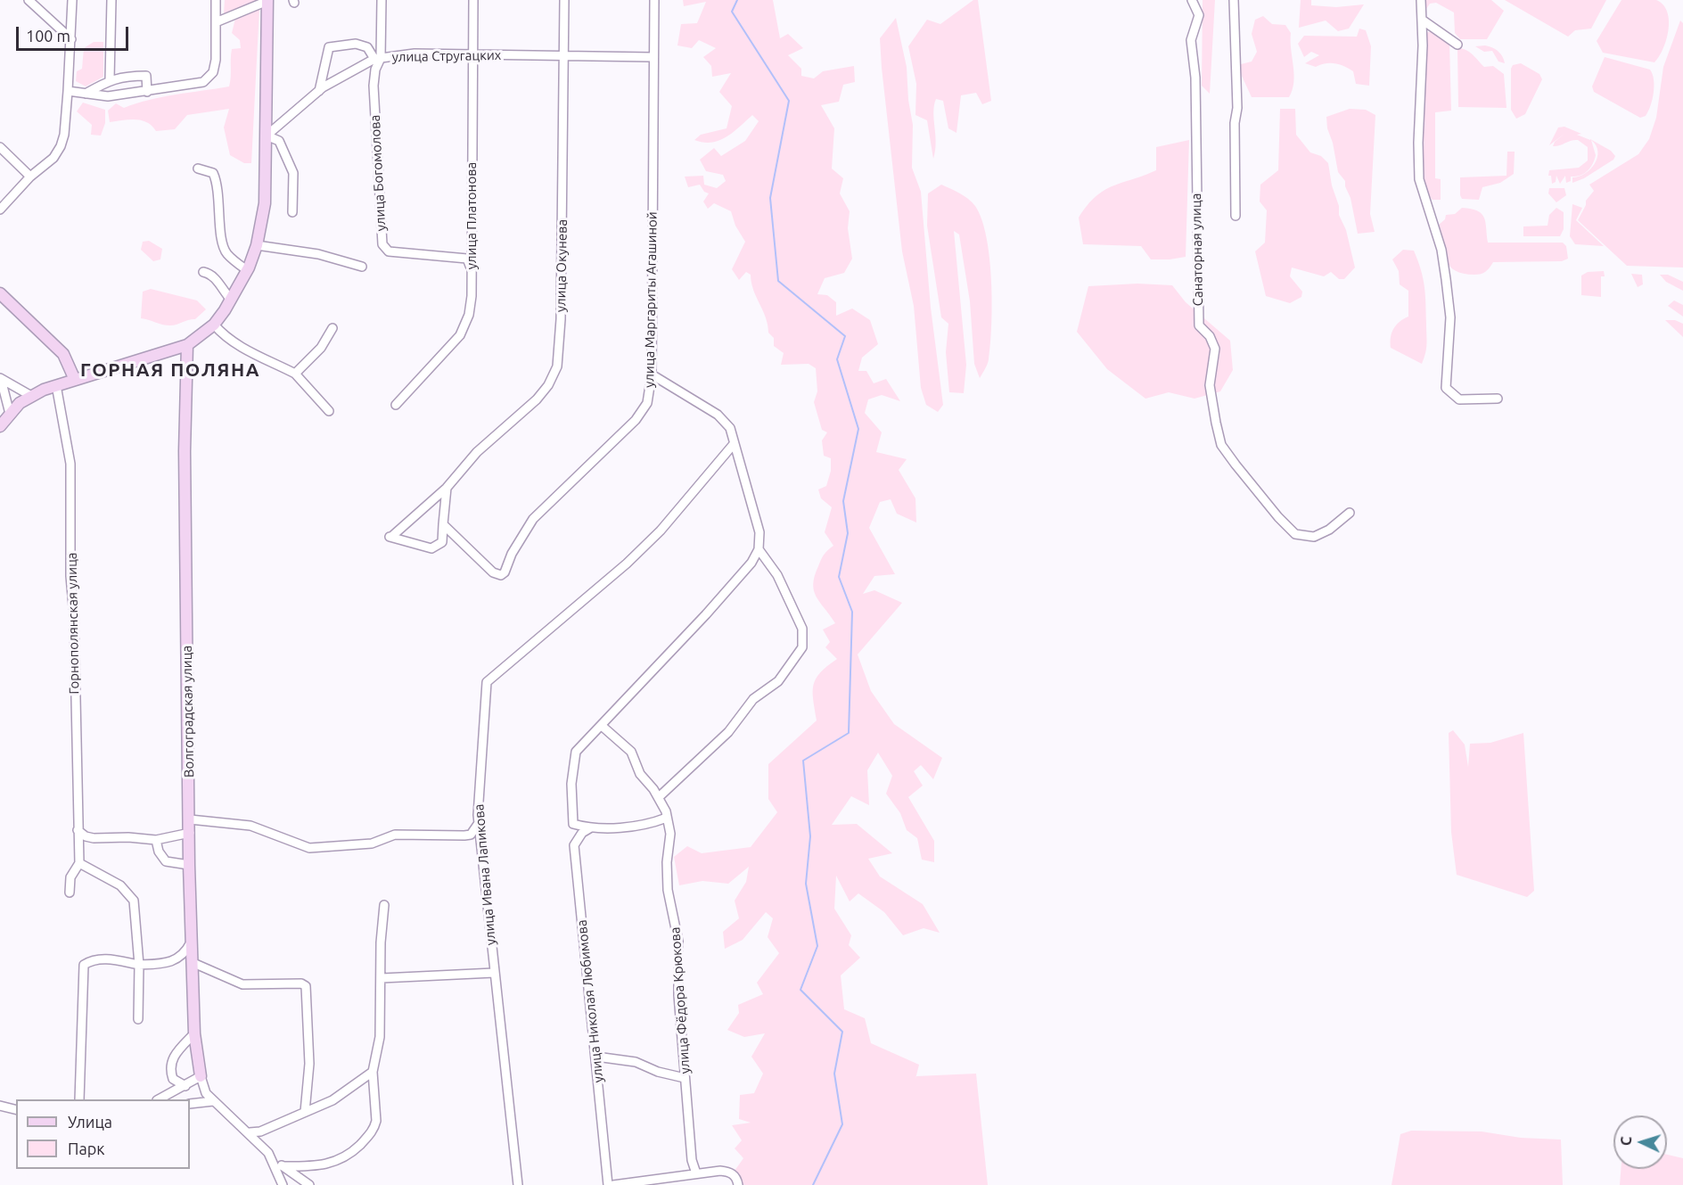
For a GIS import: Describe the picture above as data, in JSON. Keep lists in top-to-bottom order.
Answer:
{
  "streets": {
    "street": [
      "улица Стругацких",
      "улица Богомолова",
      "улица Платонова",
      "Санаторная улица",
      "улица Окунева",
      "улица Маргариты Агашиной",
      "Горнополянская улица",
      "Волгоградская улица",
      "улица Ивана Лапикова",
      "улица Фёдора Крюкова",
      "улица Николая Любимова"
    ]
  },
  "crossings": [
    ["улица Стругацких", "улица Богомолова"],
    ["улица Стругацких", "улица Платонова"],
    ["улица Стругацких", "улица Окунева"],
    ["улица Стругацких", "улица Маргариты Агашиной"],
    ["улица Окунева", "улица Маргариты Агашиной"]
  ],
  "districts": ["ГОРНАЯ ПОЛЯНА"],
  "legend": ["Улица", "Парк"],
  "scale_bar": "100 m",
  "north": "left"
}
